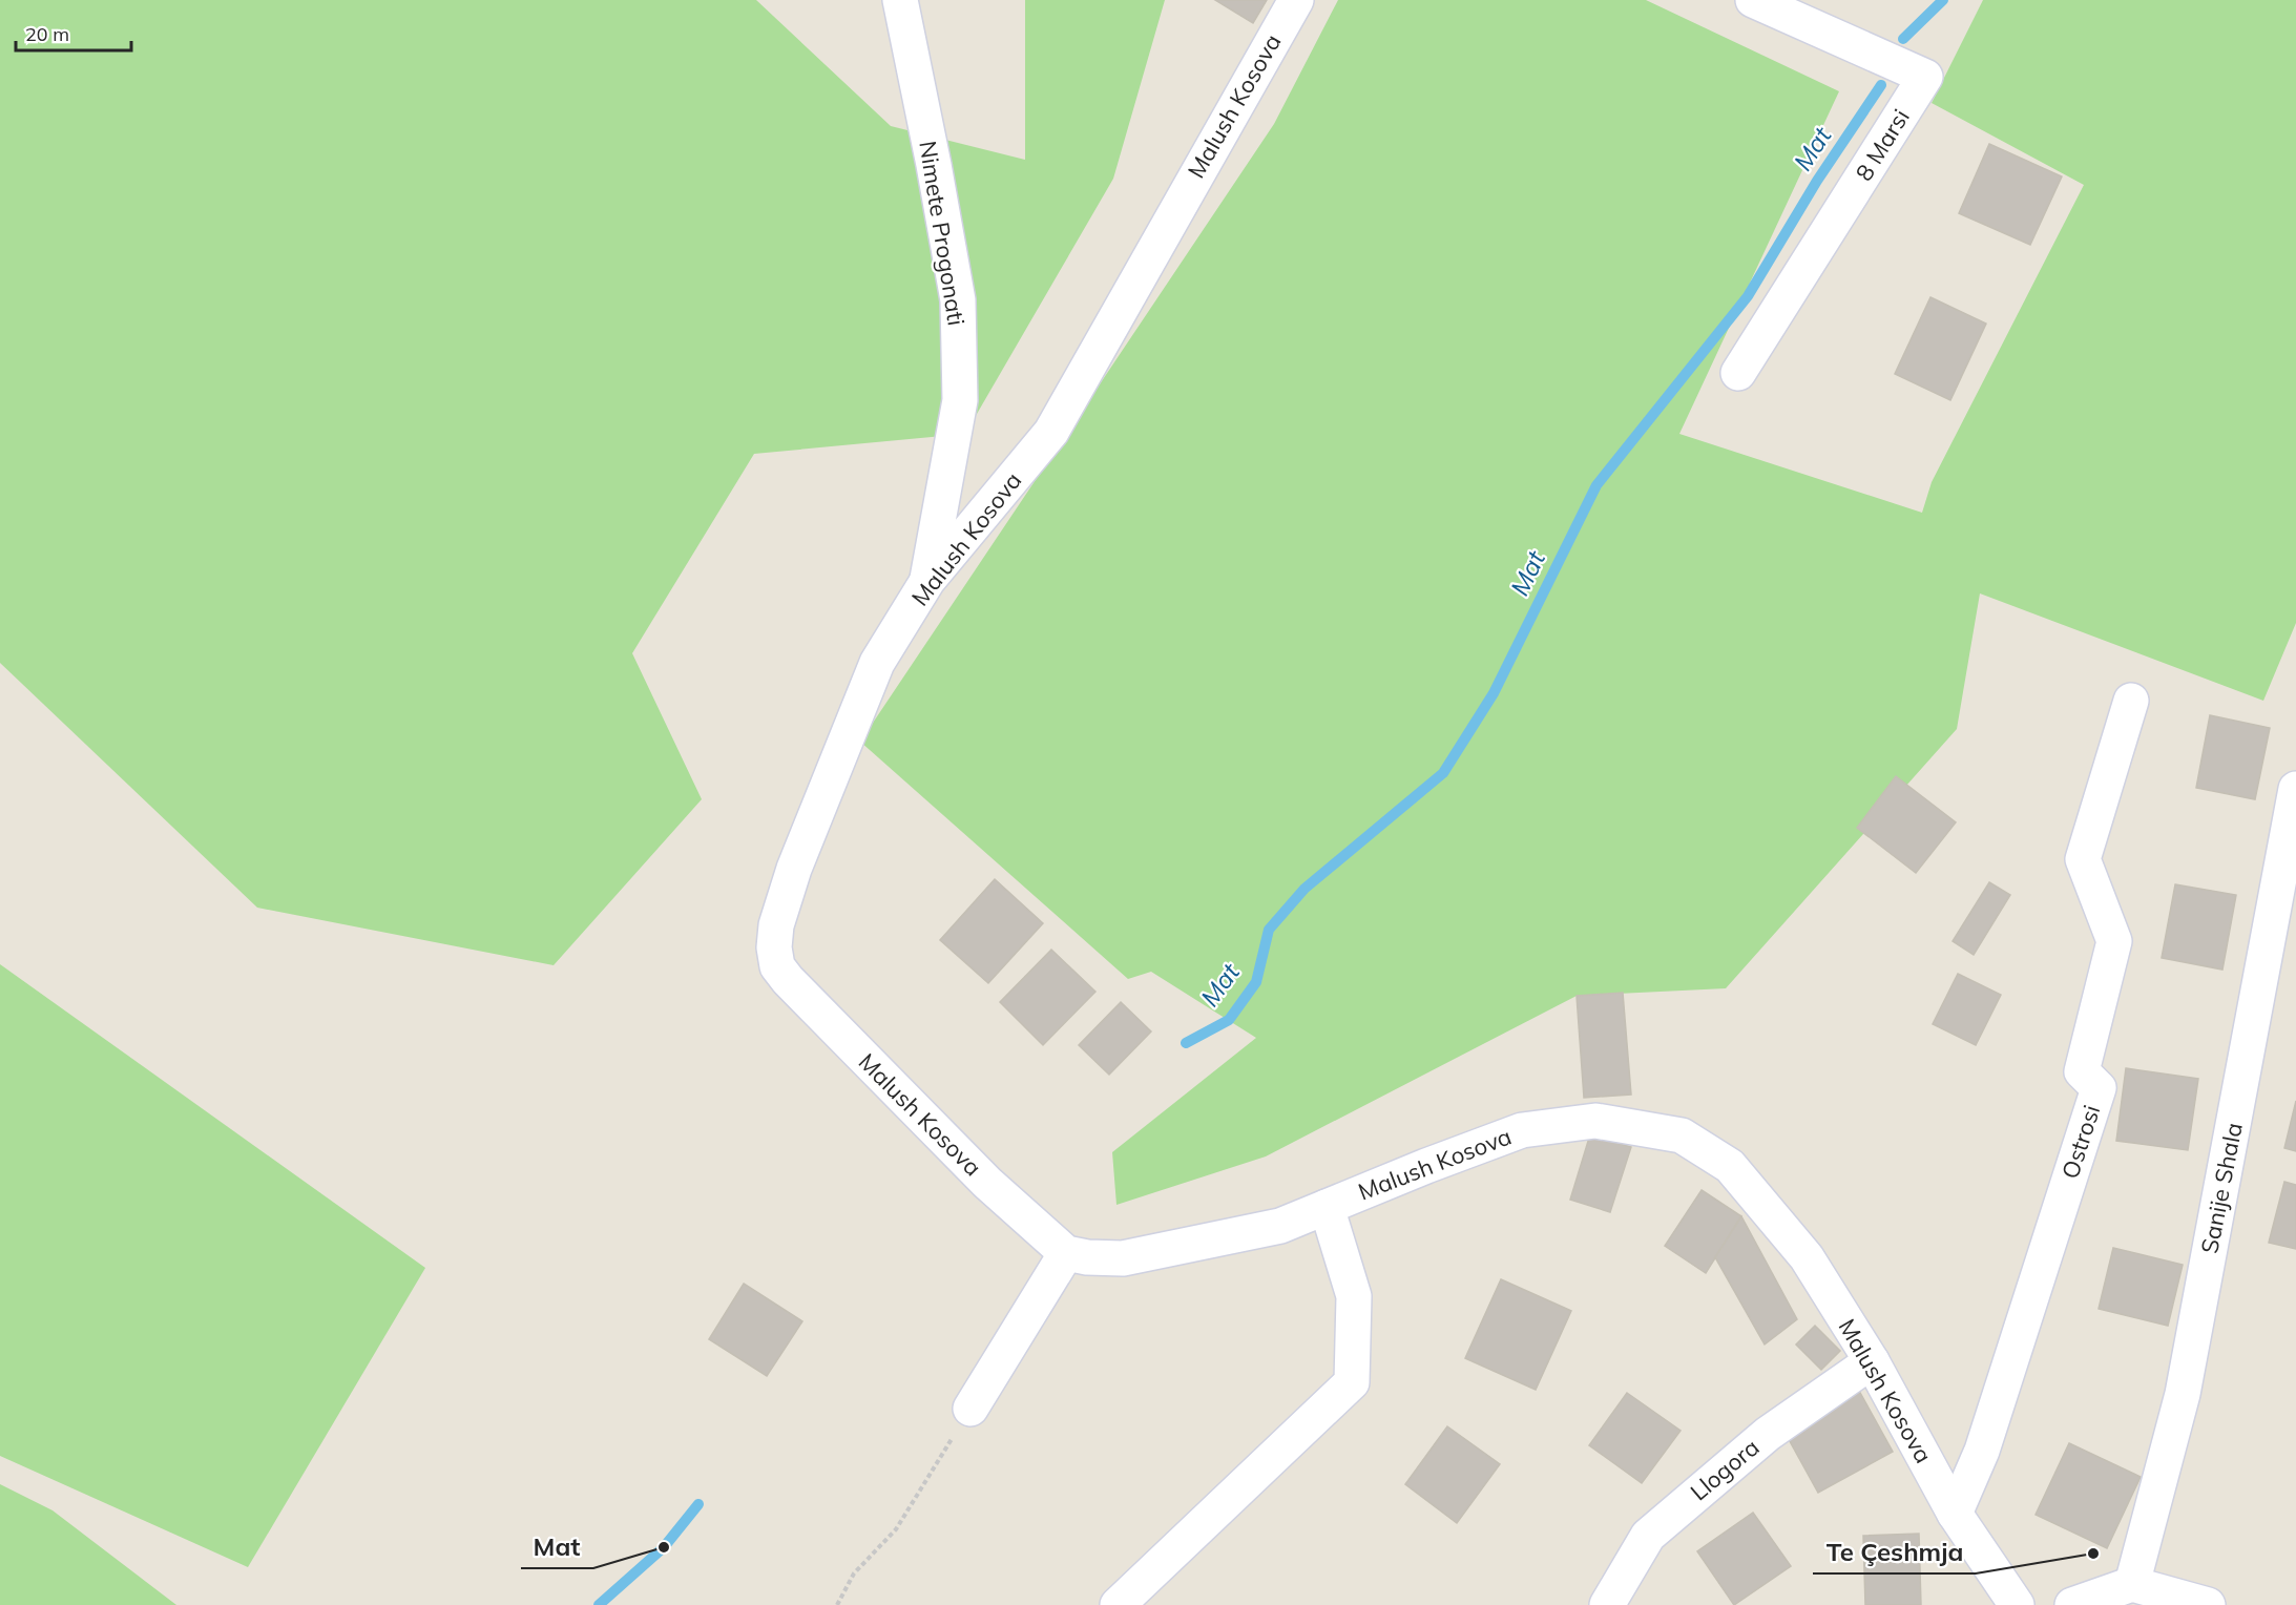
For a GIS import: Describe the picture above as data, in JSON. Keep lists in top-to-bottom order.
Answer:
{
  "streets": {
    "street": [
      "Malush Kosova",
      "8 Marsi",
      "Nimete Progonati",
      "Ostrosi",
      "Sanije Shala",
      "Llogora"
    ]
  },
  "crossings": [
    ["Malush Kosova", "Nimete Progonati"],
    ["Malush Kosova", "Ostrosi"],
    ["Malush Kosova", "Llogora"]
  ],
  "water": ["Mat"],
  "places": ["Mat", "Te Çeshmja"],
  "scale_bar": "20 m"
}
